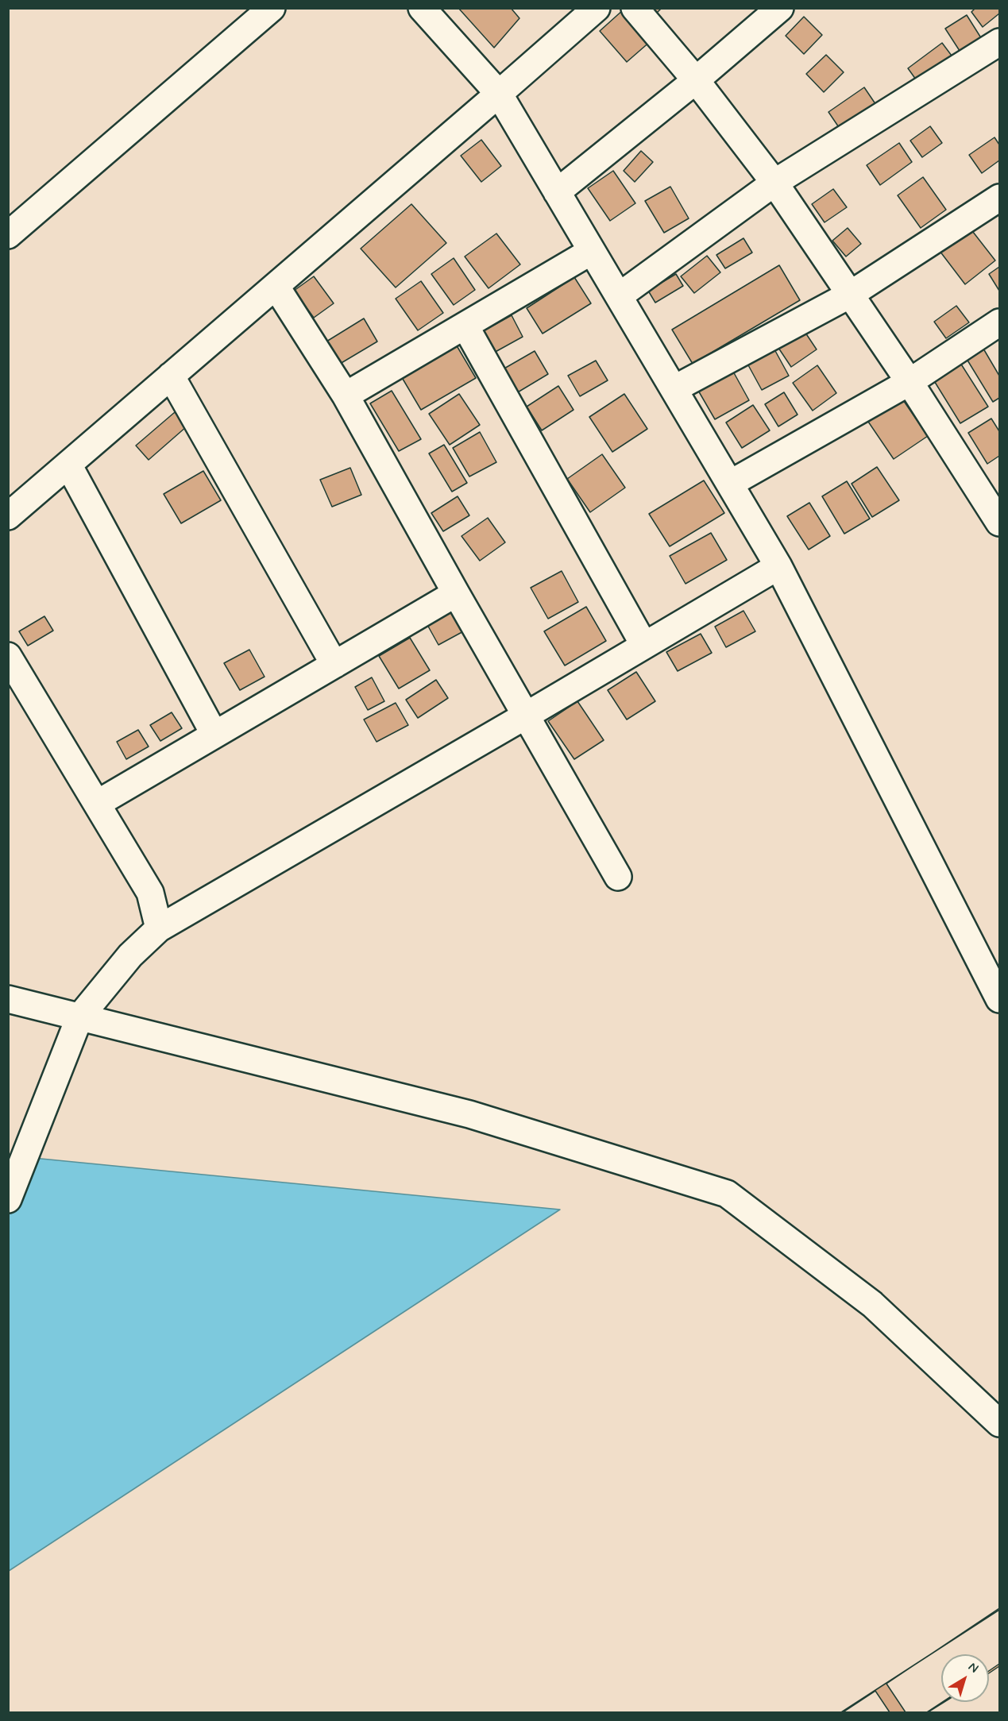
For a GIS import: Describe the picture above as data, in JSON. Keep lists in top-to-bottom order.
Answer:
{
  "north": "top right"
}
